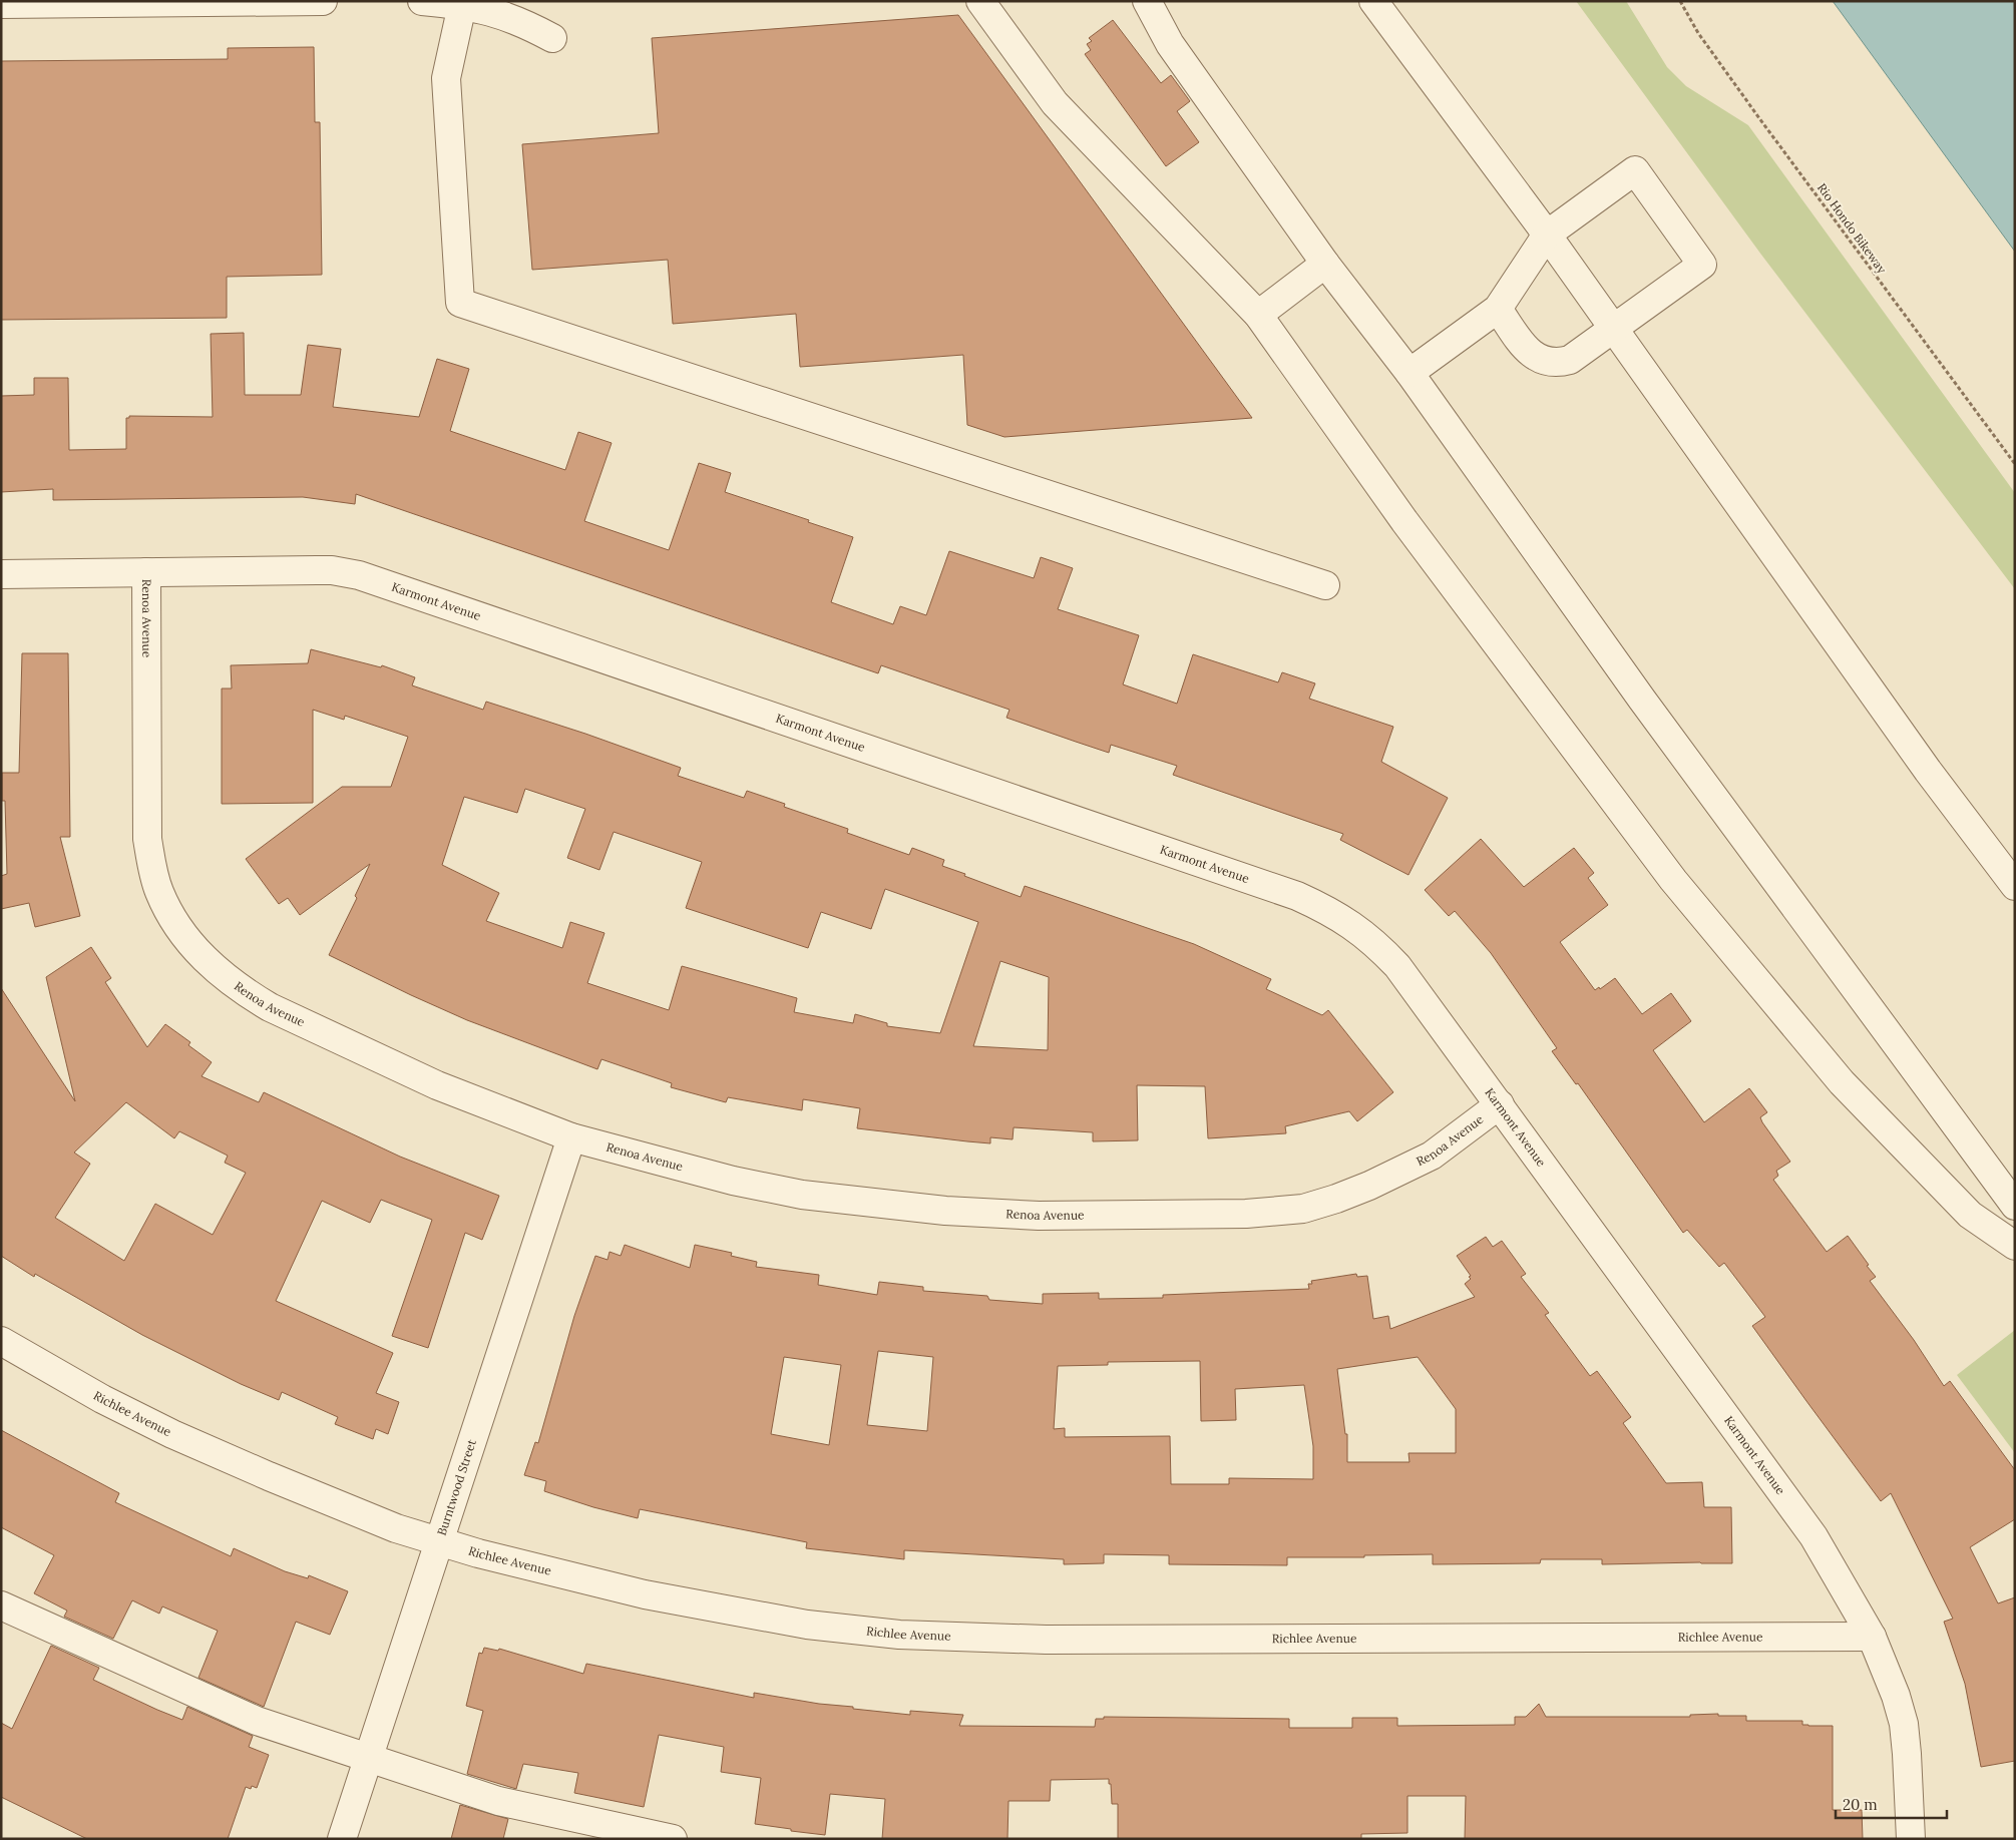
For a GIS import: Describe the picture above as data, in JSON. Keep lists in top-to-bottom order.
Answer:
{
  "streets": {
    "street": [
      "Karmont Avenue",
      "Renoa Avenue",
      "Richlee Avenue",
      "Burntwood Street"
    ],
    "path": ["Rio Hondo Bikeway"]
  },
  "crossings": [
    ["Karmont Avenue", "Renoa Avenue"],
    ["Karmont Avenue", "Richlee Avenue"],
    ["Renoa Avenue", "Burntwood Street"],
    ["Richlee Avenue", "Burntwood Street"]
  ],
  "scale_bar": "20 m"
}
